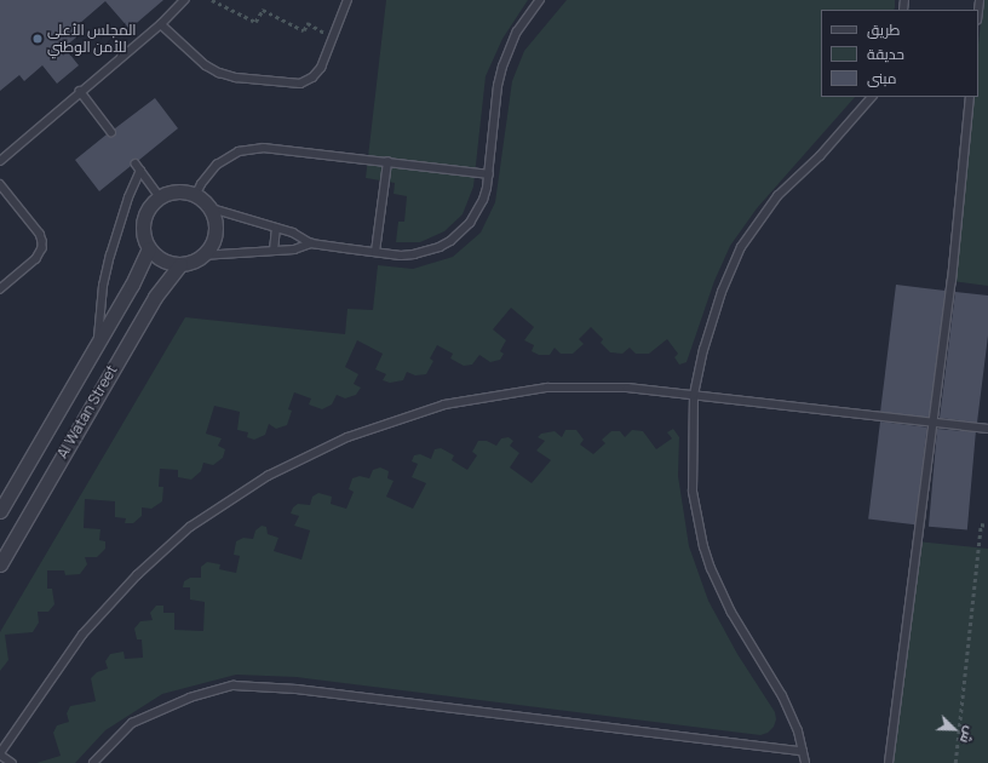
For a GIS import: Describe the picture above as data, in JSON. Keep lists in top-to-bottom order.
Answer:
{
  "streets": {
    "street": ["Al Watan Street"]
  },
  "places": ["المجلس الأعلى للأمن الوطني"],
  "legend": ["طريق", "حديقة", "مبنى"],
  "north": "bottom right"
}
